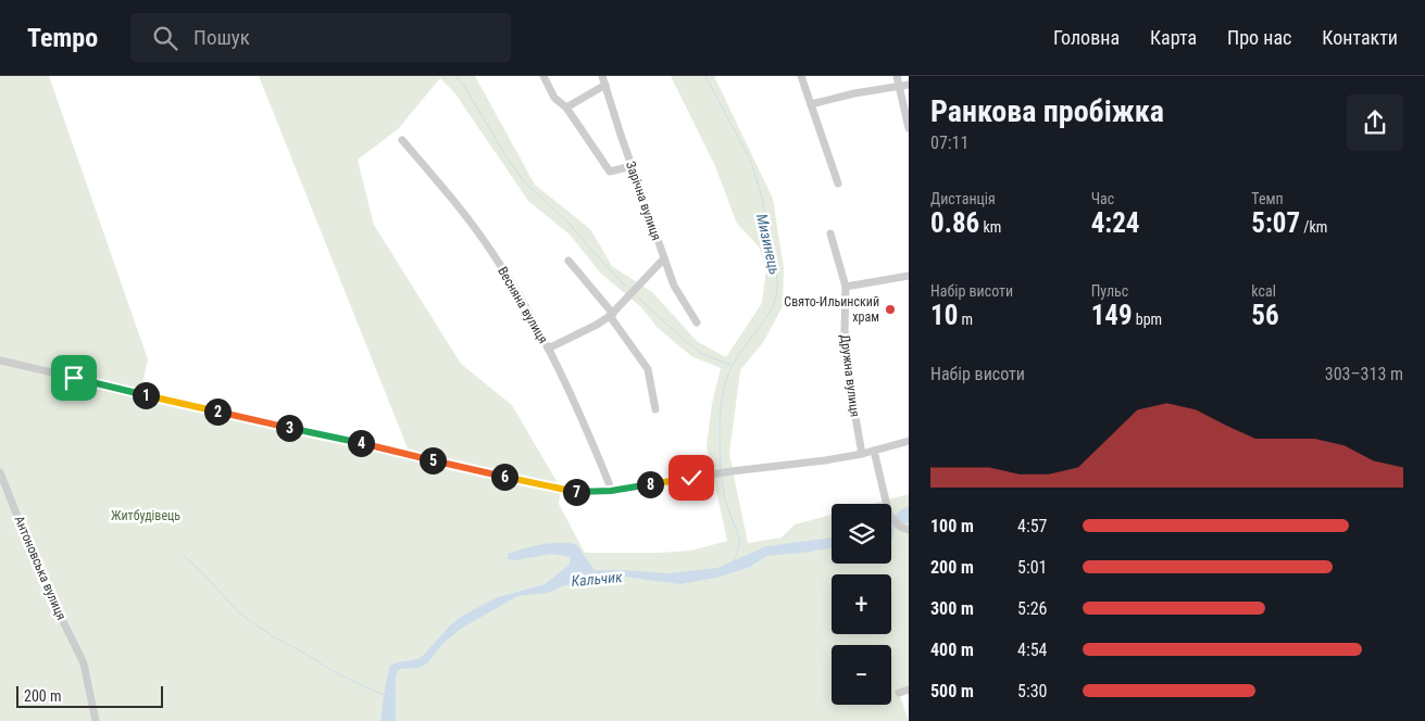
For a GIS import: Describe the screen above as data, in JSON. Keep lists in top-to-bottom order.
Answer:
{
  "streets": {
    "street": [
      "Зарічна вулиця",
      "Весняна вулиця",
      "Дружна вулиця",
      "Антоновська вулиця"
    ]
  },
  "water": ["Мизинець", "Кальчик"],
  "parks": ["Житбудівець"],
  "places": ["Свято-Ильинский храм"],
  "scale_bar": "200 m",
  "page": {
    "header": "Tempo",
    "search": "Пошук",
    "nav": [
      "Головна",
      "Карта",
      "Про нас",
      "Контакти"
    ],
    "heading": ["Ранкова пробіжка", "07:11"],
    "stats": [
      ["Дистанція", "0.86 km"],
      ["Час", "4:24"],
      ["Темп", "5:07 /km"],
      ["Набір висоти", "10 m"],
      ["Пульс", "149 bpm"],
      ["kcal", "56"]
    ],
    "chart": ["Набір висоти", "303–313 m"],
    "pins": [
      "1",
      "2",
      "3",
      "4",
      "5",
      "6",
      "8",
      "7"
    ],
    "map_buttons": ["+", "−"],
    "list": [
      {
        "name": "100 m",
        "note": "4:57"
      },
      {
        "name": "200 m",
        "note": "5:01"
      },
      {
        "name": "300 m",
        "note": "5:26"
      },
      {
        "name": "400 m",
        "note": "4:54"
      },
      {
        "name": "500 m",
        "note": "5:30"
      }
    ],
    "scale": "200 m"
  }
}
